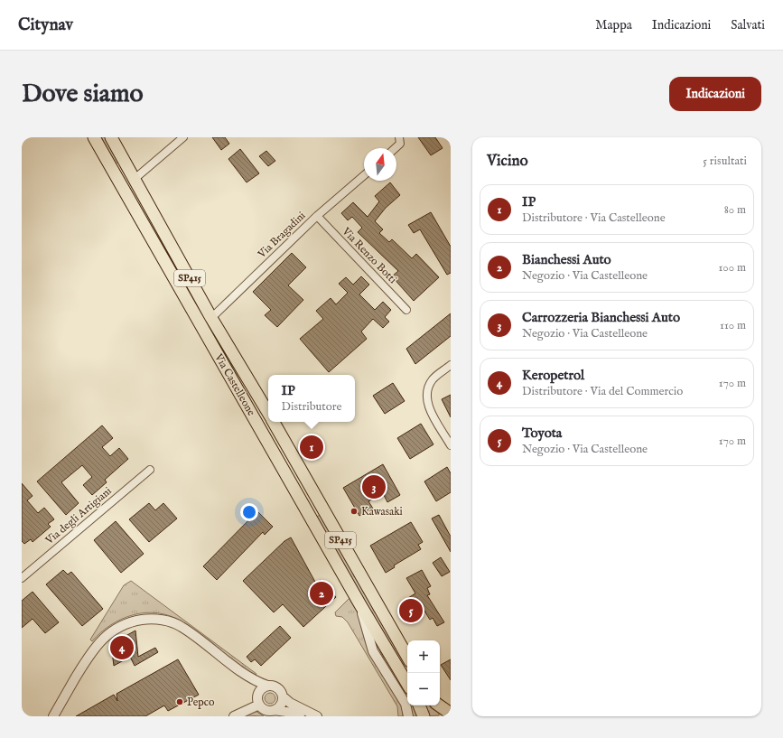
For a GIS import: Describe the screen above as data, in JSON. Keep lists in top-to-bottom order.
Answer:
{
  "streets": {
    "main road": ["SP415", "Via Castelleone"],
    "street": ["Via Bragadini", "Via Renzo Botti", "Via degli Artigiani"]
  },
  "crossings": [
    ["Via Bragadini", "Via Renzo Botti"],
    ["Via Bragadini", "Via Castelleone"]
  ],
  "places": ["Kawasaki", "Pepco"],
  "north": "top",
  "page": {
    "header": "Citynav",
    "nav": ["Mappa", "Indicazioni", "Salvati"],
    "buttons": "Indicazioni",
    "title": "Dove siamo",
    "heading": ["Vicino", "5 risultati"],
    "list": [
      {
        "mark": "1",
        "name": "IP",
        "note": "Distributore · Via Castelleone",
        "value": "80 m"
      },
      {
        "mark": "2",
        "name": "Bianchessi Auto",
        "note": "Negozio · Via Castelleone",
        "value": "100 m"
      },
      {
        "mark": "3",
        "name": "Carrozzeria Bianchessi Auto",
        "note": "Negozio · Via Castelleone",
        "value": "110 m"
      },
      {
        "mark": "4",
        "name": "Keropetrol",
        "note": "Distributore · Via del Commercio",
        "value": "170 m"
      },
      {
        "mark": "5",
        "name": "Toyota",
        "note": "Negozio · Via Castelleone",
        "value": "170 m"
      }
    ],
    "popup": ["IP", "Distributore"],
    "pins": [
      "1",
      "3",
      "2",
      "5",
      "4"
    ],
    "map_buttons": ["+", "−"]
  }
}
